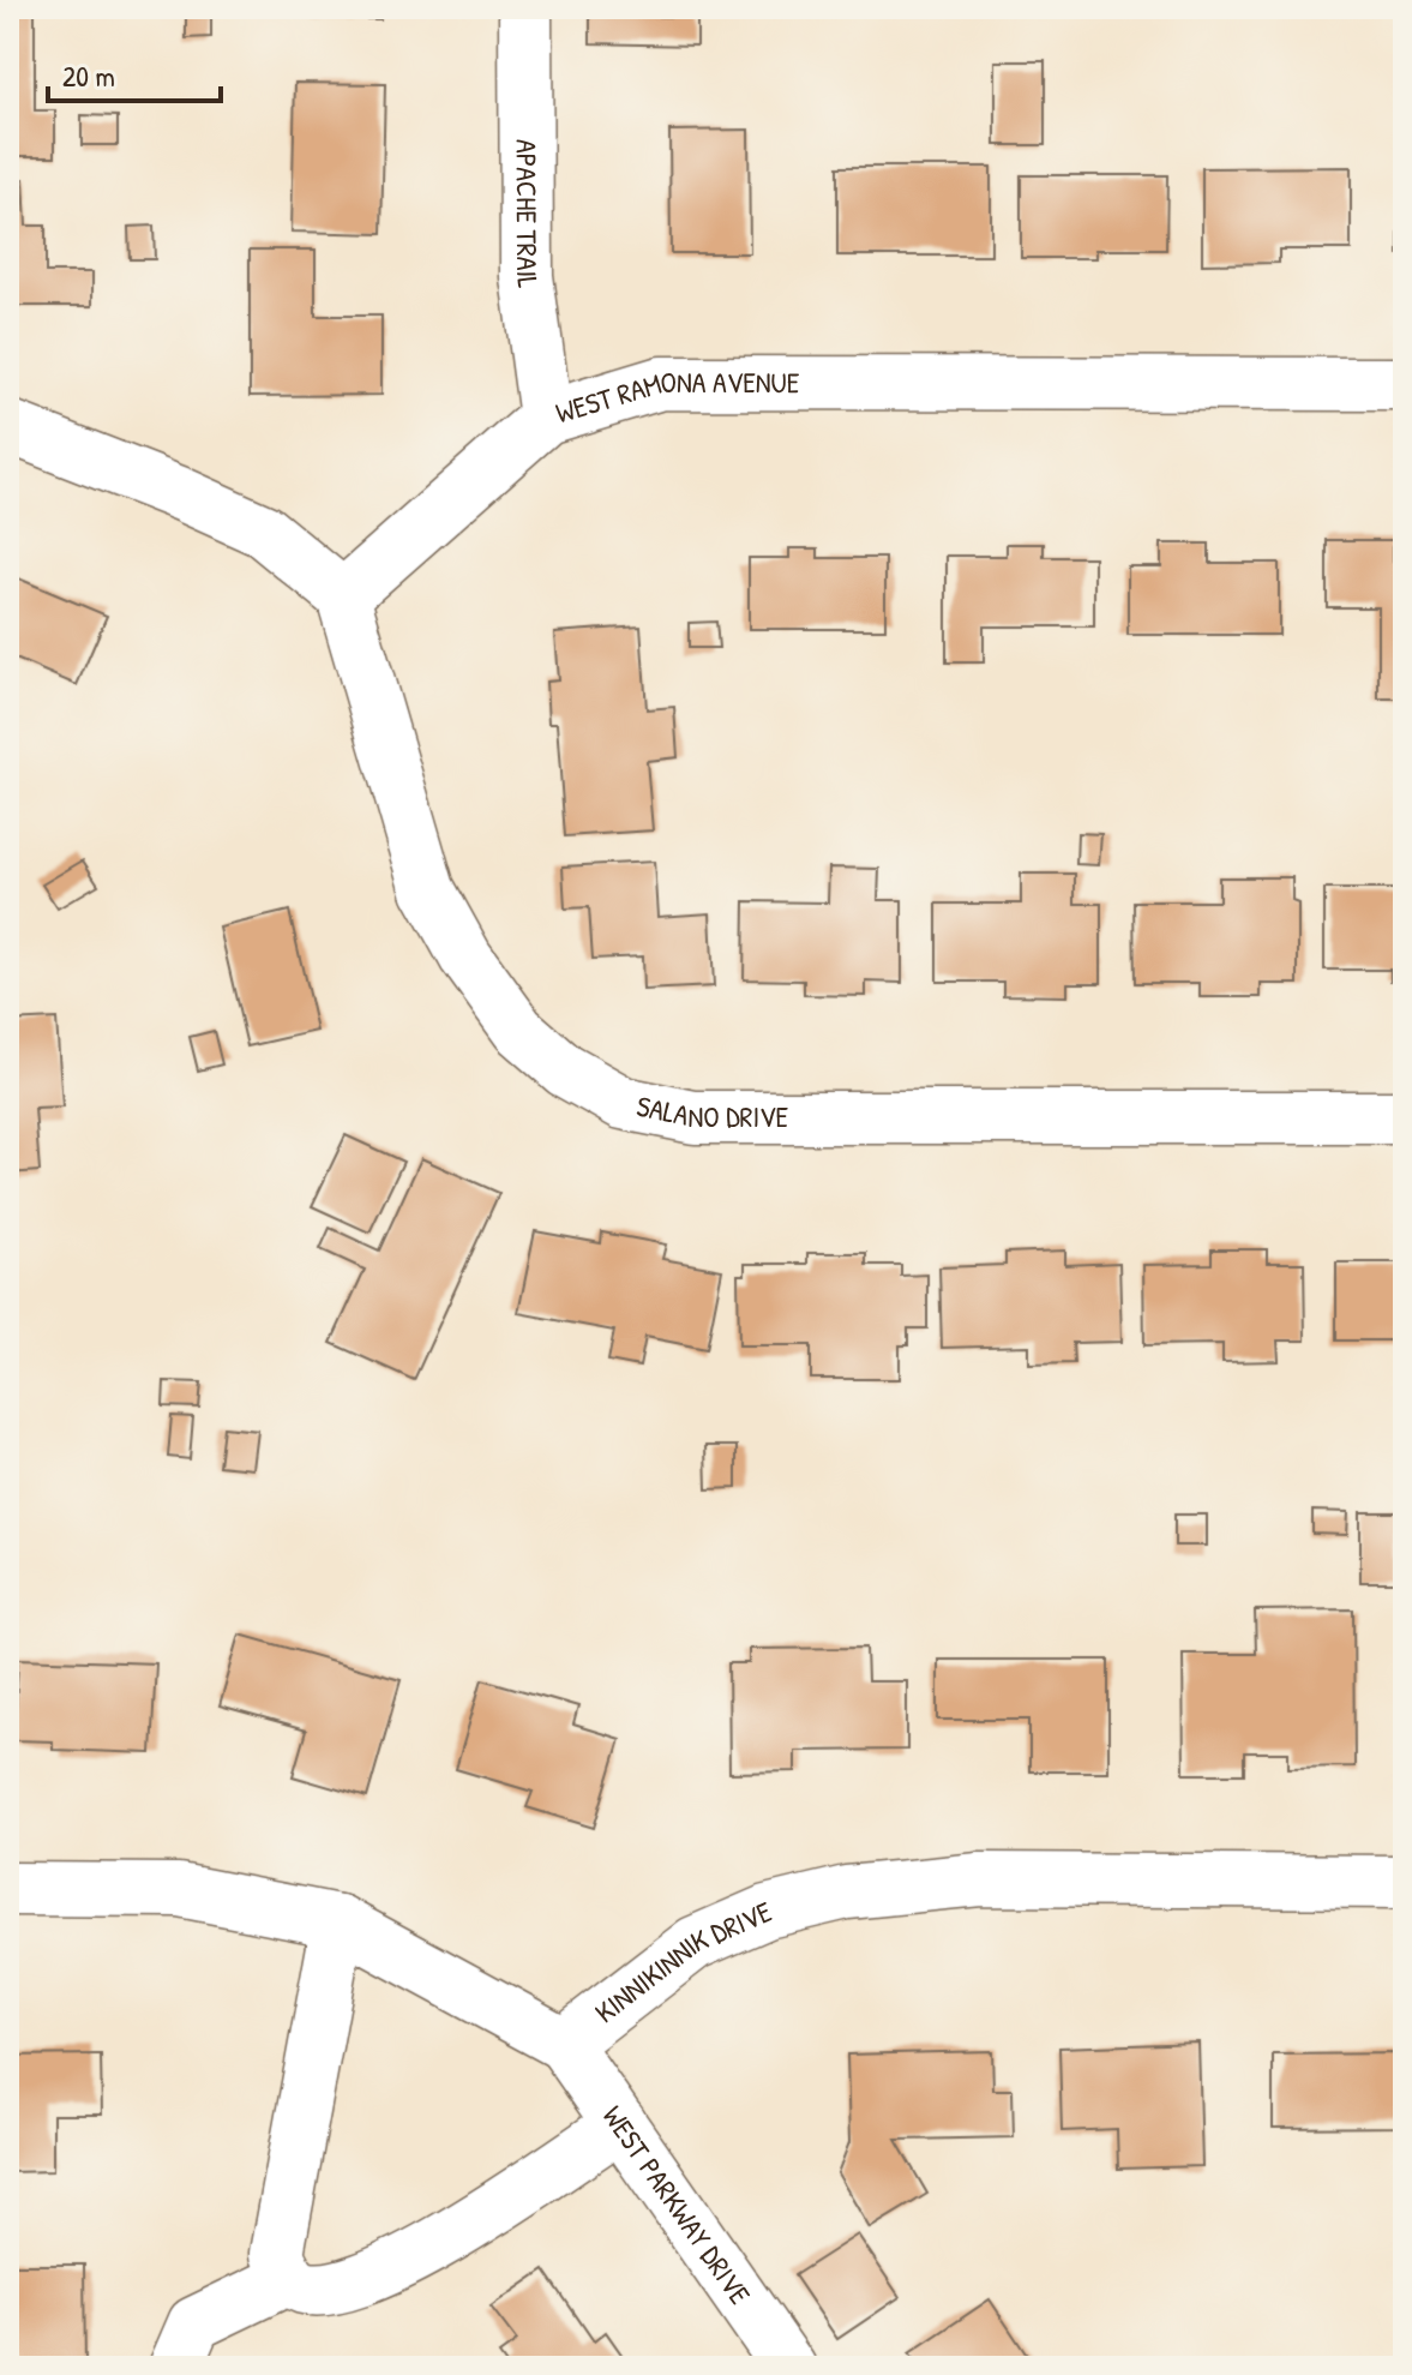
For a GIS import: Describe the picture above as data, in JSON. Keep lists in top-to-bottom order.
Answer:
{
  "streets": {
    "street": [
      "APACHE TRAIL",
      "WEST RAMONA AVENUE",
      "SALANO DRIVE",
      "KINNIKINNIK DRIVE",
      "WEST PARKWAY DRIVE"
    ]
  },
  "crossings": [
    ["APACHE TRAIL", "WEST RAMONA AVENUE"],
    ["WEST RAMONA AVENUE", "SALANO DRIVE"],
    ["KINNIKINNIK DRIVE", "WEST PARKWAY DRIVE"]
  ],
  "scale_bar": "20 m"
}
